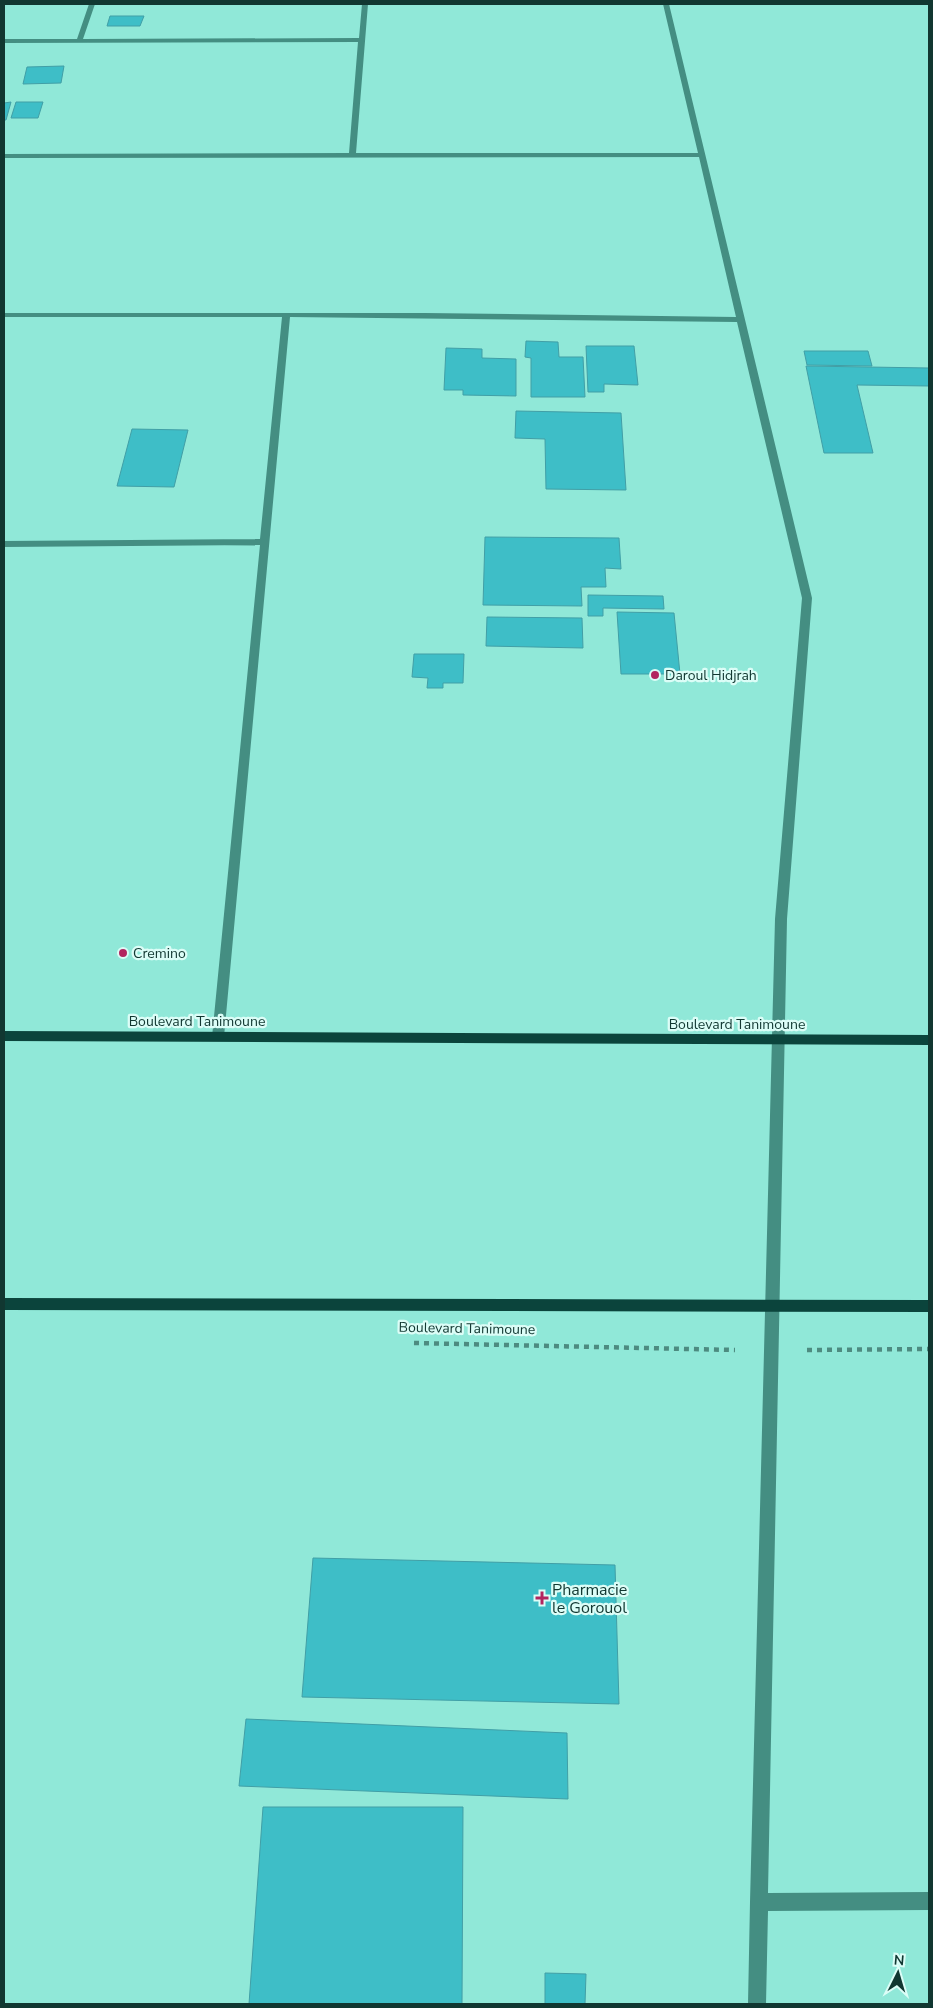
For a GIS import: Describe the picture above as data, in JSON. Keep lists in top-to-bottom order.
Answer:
{
  "streets": {
    "main road": ["Boulevard Tanimoune"]
  },
  "places": {
    "other": ["Daroul Hidjrah", "Cremino"],
    "health": ["Pharmacie le Gorouol"]
  },
  "north": "top"
}
